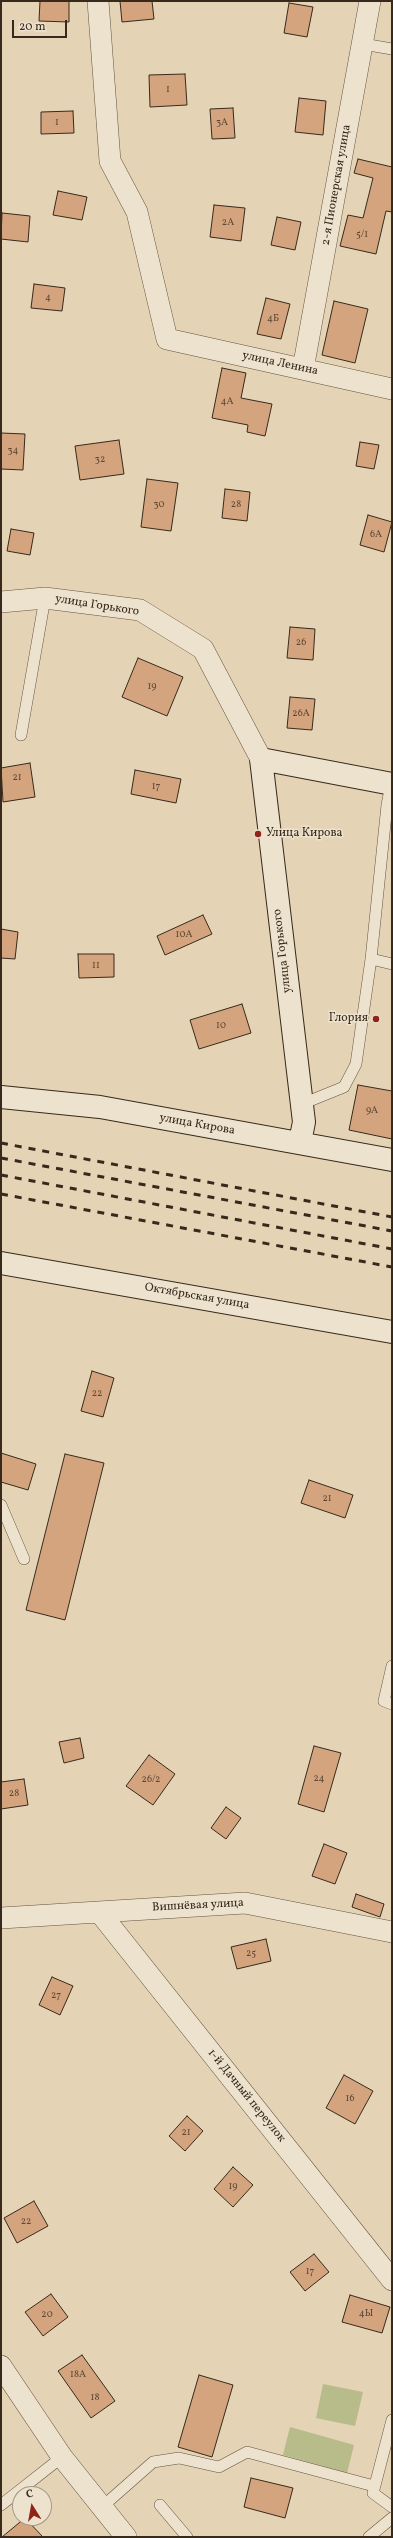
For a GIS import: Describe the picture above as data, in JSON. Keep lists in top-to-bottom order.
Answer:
{
  "streets": {
    "street": [
      "2-я Пионерская улица",
      "улица Ленина",
      "улица Горького",
      "улица Кирова",
      "Октябрьская улица",
      "Вишнёвая улица",
      "1-й Дачный переулок"
    ]
  },
  "crossings": [
    ["2-я Пионерская улица", "улица Ленина"],
    ["улица Горького", "улица Кирова"],
    ["Вишнёвая улица", "1-й Дачный переулок"]
  ],
  "places": ["Улица Кирова", "Глория"],
  "house_numbers": [
    "1",
    "1",
    "3А",
    "2А",
    "5/1",
    "4",
    "4Б",
    "4А",
    "34",
    "32",
    "30",
    "28",
    "6А",
    "26",
    "19",
    "26А",
    "21",
    "17",
    "10А",
    "11",
    "10",
    "9А",
    "22",
    "21",
    "24",
    "26/2",
    "28",
    "25",
    "27",
    "16",
    "21",
    "19",
    "22",
    "17",
    "4Ы",
    "20",
    "18А",
    "18"
  ],
  "scale_bar": "20 m",
  "north": "top"
}
